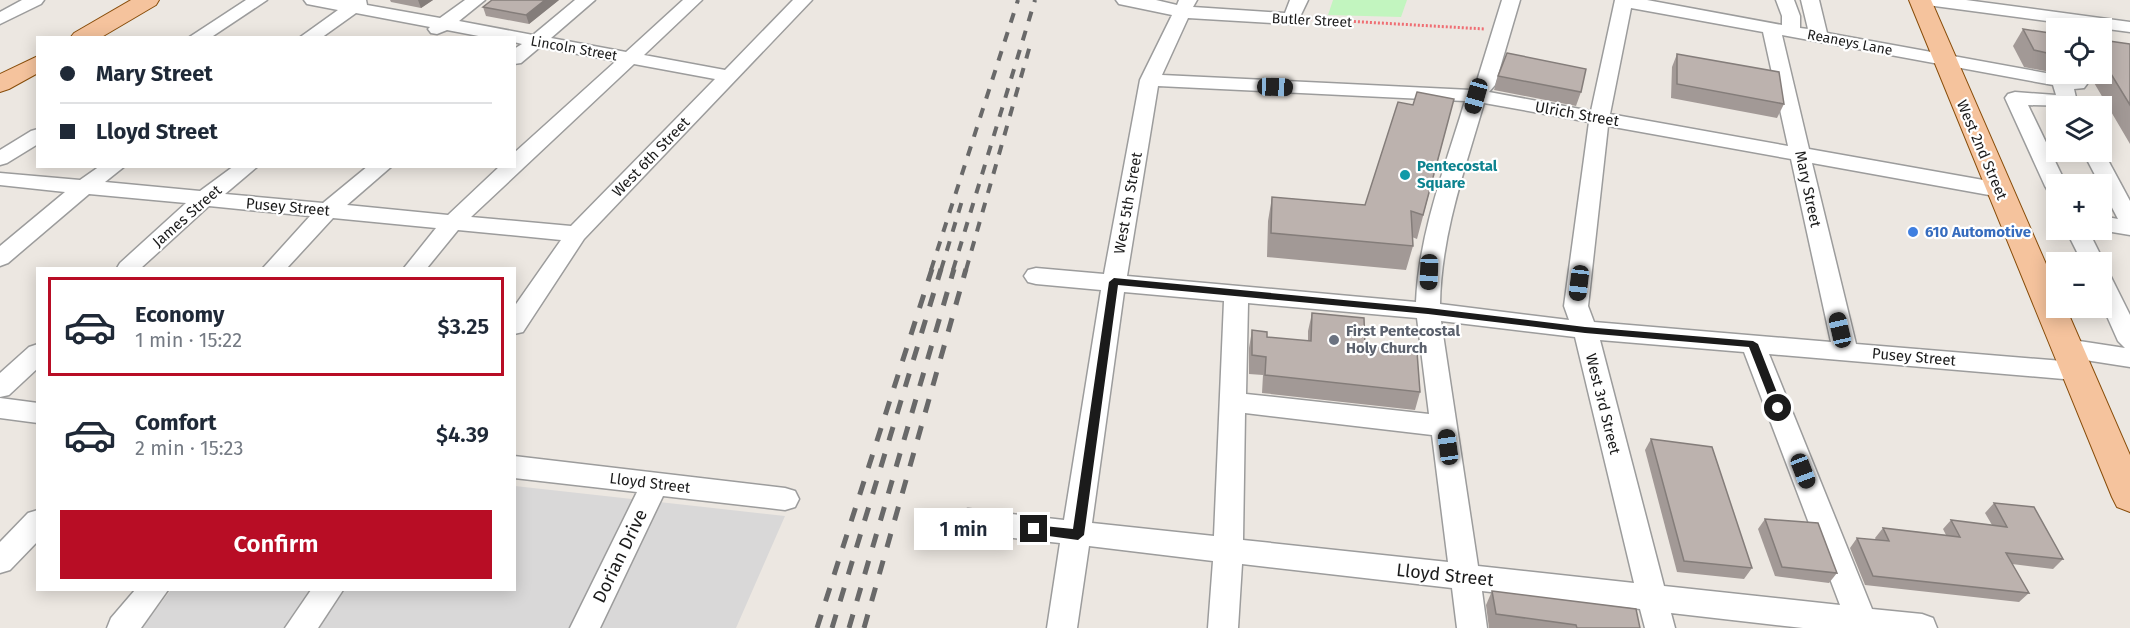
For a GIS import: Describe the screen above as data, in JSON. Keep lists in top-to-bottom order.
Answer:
{
  "streets": {
    "main road": ["West 2nd Street"],
    "street": [
      "Butler Street",
      "Reaneys Lane",
      "Lincoln Street",
      "Ulrich Street",
      "West 6th Street",
      "Mary Street",
      "West 5th Street",
      "Pusey Street",
      "James Street",
      "West 3rd Street",
      "Lloyd Street",
      "Dorian Drive"
    ]
  },
  "crossings": [
    ["Butler Street", "West 5th Street"],
    ["Reaneys Lane", "West 2nd Street"],
    ["Reaneys Lane", "Mary Street"],
    ["Reaneys Lane", "West 3rd Street"],
    ["Lincoln Street", "West 6th Street"],
    ["Ulrich Street", "West 2nd Street"],
    ["Ulrich Street", "Mary Street"],
    ["Ulrich Street", "West 5th Street"],
    ["Ulrich Street", "West 3rd Street"],
    ["West 2nd Street", "Pusey Street"],
    ["West 6th Street", "Pusey Street"],
    ["Mary Street", "Pusey Street"],
    ["West 5th Street", "Pusey Street"],
    ["West 5th Street", "Lloyd Street"],
    ["Pusey Street", "James Street"],
    ["Pusey Street", "West 3rd Street"],
    ["West 3rd Street", "Lloyd Street"],
    ["Lloyd Street", "Dorian Drive"]
  ],
  "places": ["Pentecostal Square", "610 Automotive", "First Pentecostal Holy Church"],
  "page": {
    "map_buttons": ["+", "−"],
    "banner": ["Mary Street", "Lloyd Street"],
    "list": [
      {
        "name": "Economy",
        "note": "1 min · 15:22",
        "value": "$3.25"
      },
      {
        "name": "Comfort",
        "note": "2 min · 15:23",
        "value": "$4.39"
      }
    ],
    "buttons": "Confirm",
    "bubble": "1 min"
  }
}
